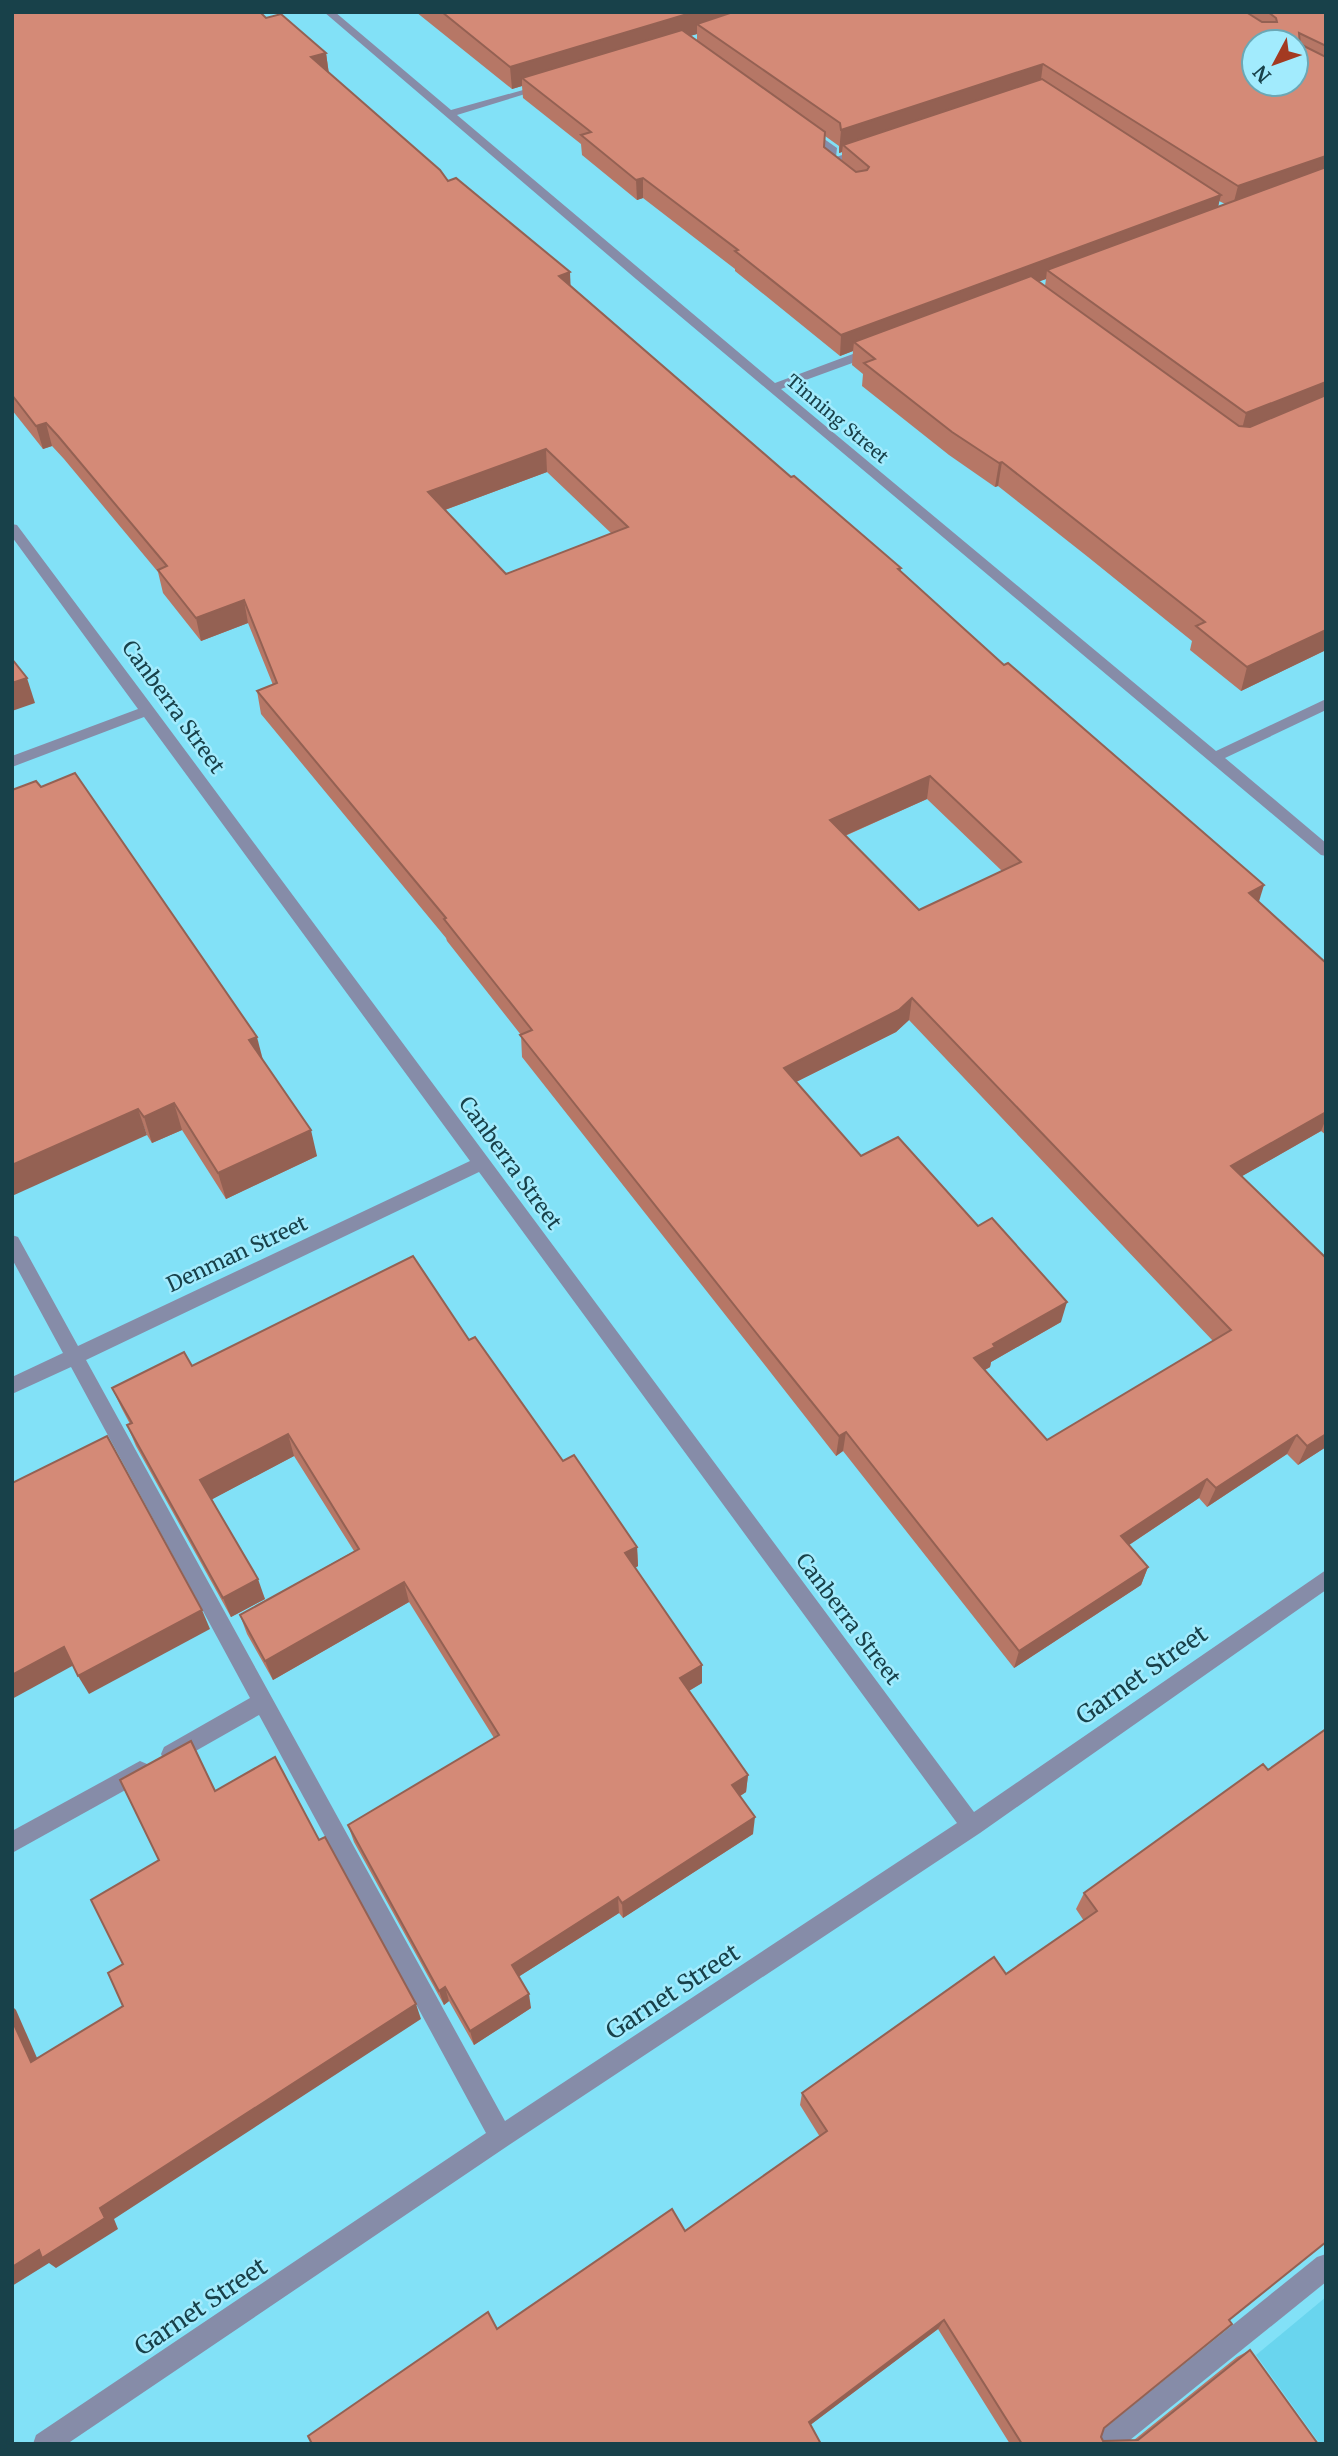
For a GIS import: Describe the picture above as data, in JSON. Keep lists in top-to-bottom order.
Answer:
{
  "streets": {
    "street": [
      "Tinning Street",
      "Canberra Street",
      "Denman Street",
      "Garnet Street"
    ]
  },
  "crossings": [
    ["Canberra Street", "Denman Street"],
    ["Canberra Street", "Garnet Street"]
  ],
  "north": "bottom left"
}
